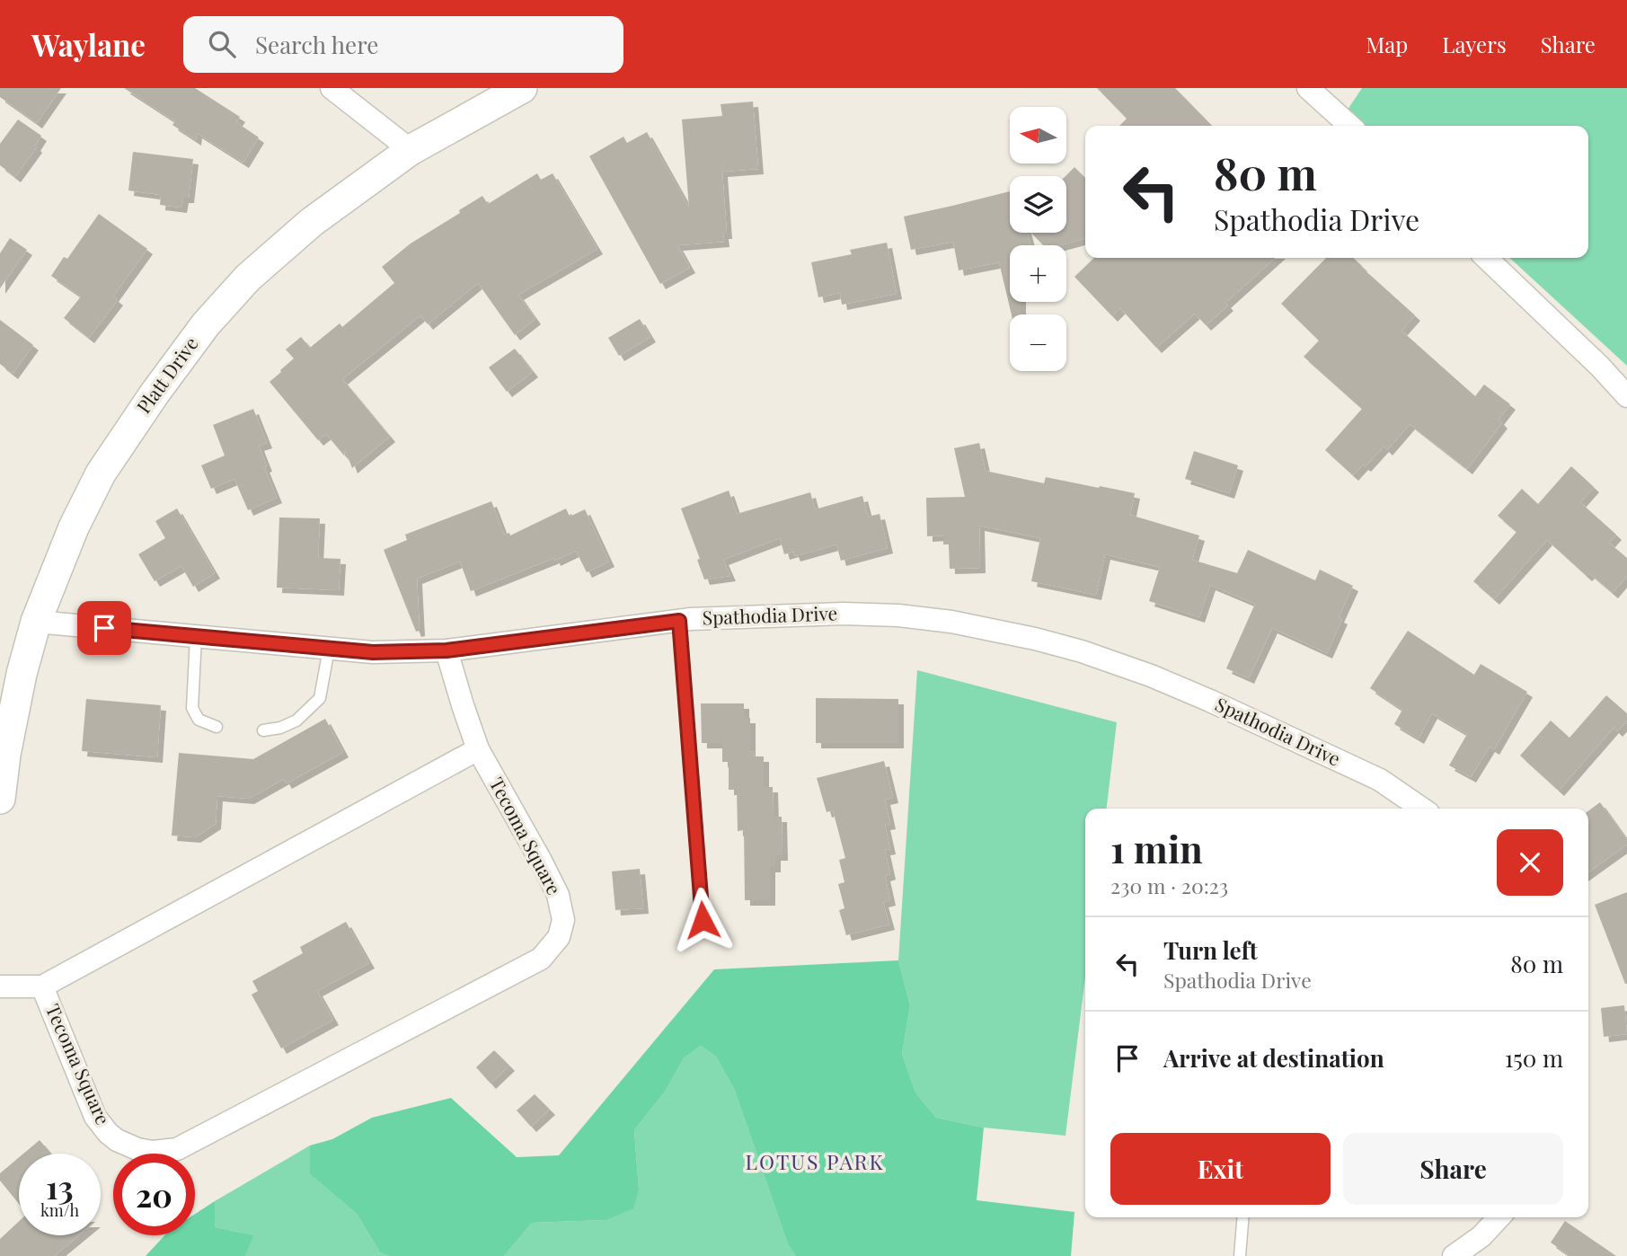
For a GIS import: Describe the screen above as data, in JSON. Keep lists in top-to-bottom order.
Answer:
{
  "streets": {
    "street": ["Platt Drive", "Spathodia Drive", "Tecoma Square"]
  },
  "crossings": [
    ["Platt Drive", "Spathodia Drive"]
  ],
  "districts": ["LOTUS PARK"],
  "north": "left",
  "page": {
    "header": "Waylane",
    "search": "Search here",
    "nav": ["Map", "Layers", "Share"],
    "map_buttons": ["+", "−"],
    "turn": ["80 m", "Spathodia Drive"],
    "heading": ["1 min", "230 m · 20:23"],
    "list": [
      {
        "name": "Turn left",
        "note": "Spathodia Drive",
        "value": "80 m"
      },
      {
        "name": "Arrive at destination",
        "value": "150 m"
      }
    ],
    "buttons": ["Exit", "Share"],
    "speed": "13 km/h",
    "limit": "20"
  }
}
